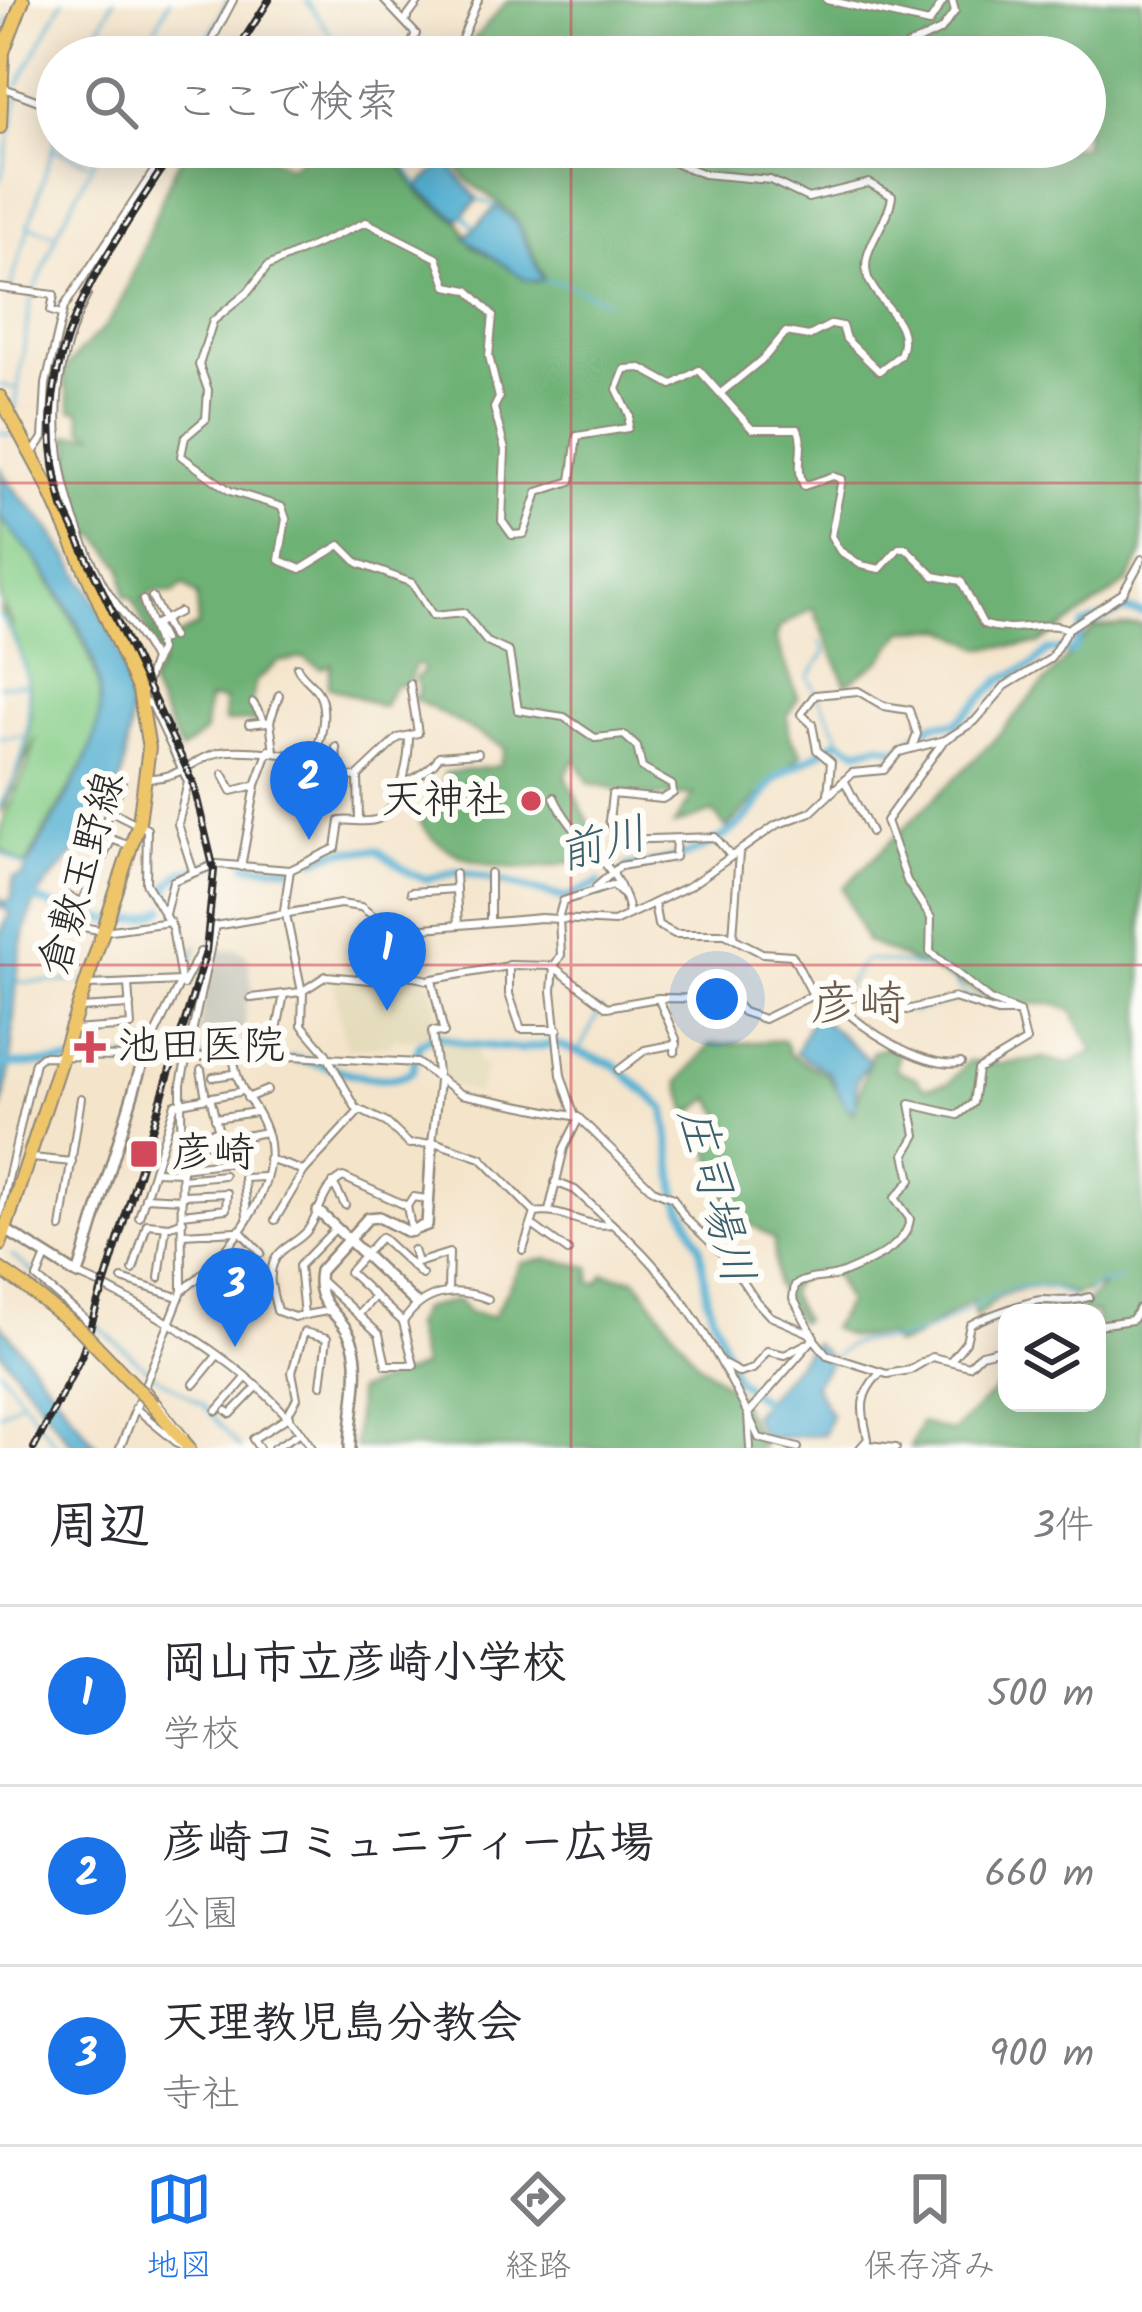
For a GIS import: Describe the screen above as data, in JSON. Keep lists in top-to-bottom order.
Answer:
{
  "streets": {
    "main road": ["倉敷玉野線"]
  },
  "districts": ["彦崎"],
  "water": ["前川", "庄司場川"],
  "places": {
    "other": ["天神社"],
    "health": ["池田医院"],
    "transit": ["彦崎"]
  },
  "page": {
    "search": "ここで検索",
    "pins": ["2", "1", "3"],
    "heading": ["周辺", "3件"],
    "list": [
      {
        "mark": "1",
        "name": "岡山市立彦崎小学校",
        "note": "学校",
        "value": "500 m"
      },
      {
        "mark": "2",
        "name": "彦崎コミュニティー広場",
        "note": "公園",
        "value": "660 m"
      },
      {
        "mark": "3",
        "name": "天理教児島分教会",
        "note": "寺社",
        "value": "900 m"
      }
    ],
    "nav": ["地図", "経路", "保存済み"]
  }
}
